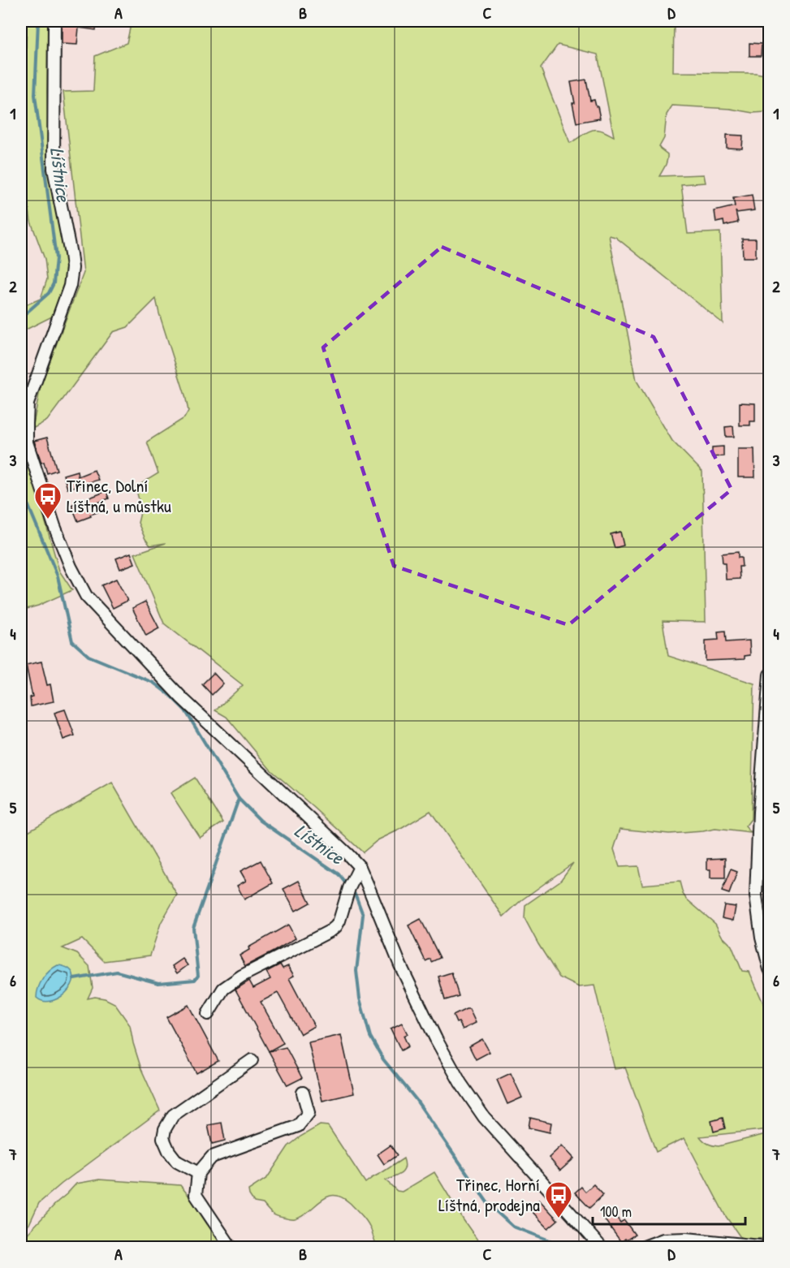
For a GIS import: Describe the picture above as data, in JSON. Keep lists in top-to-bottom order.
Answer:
{
  "water": ["Líštnice"],
  "places": {
    "bus stop": ["Třinec, Dolní Líštná, u můstku", "Třinec, Horní Líštná, prodejna"]
  },
  "scale_bar": "100 m",
  "grid": {
    "columns": [
      "A",
      "B",
      "C",
      "D"
    ],
    "rows": [
      "1",
      "2",
      "3",
      "4",
      "5",
      "6",
      "7"
    ]
  }
}
